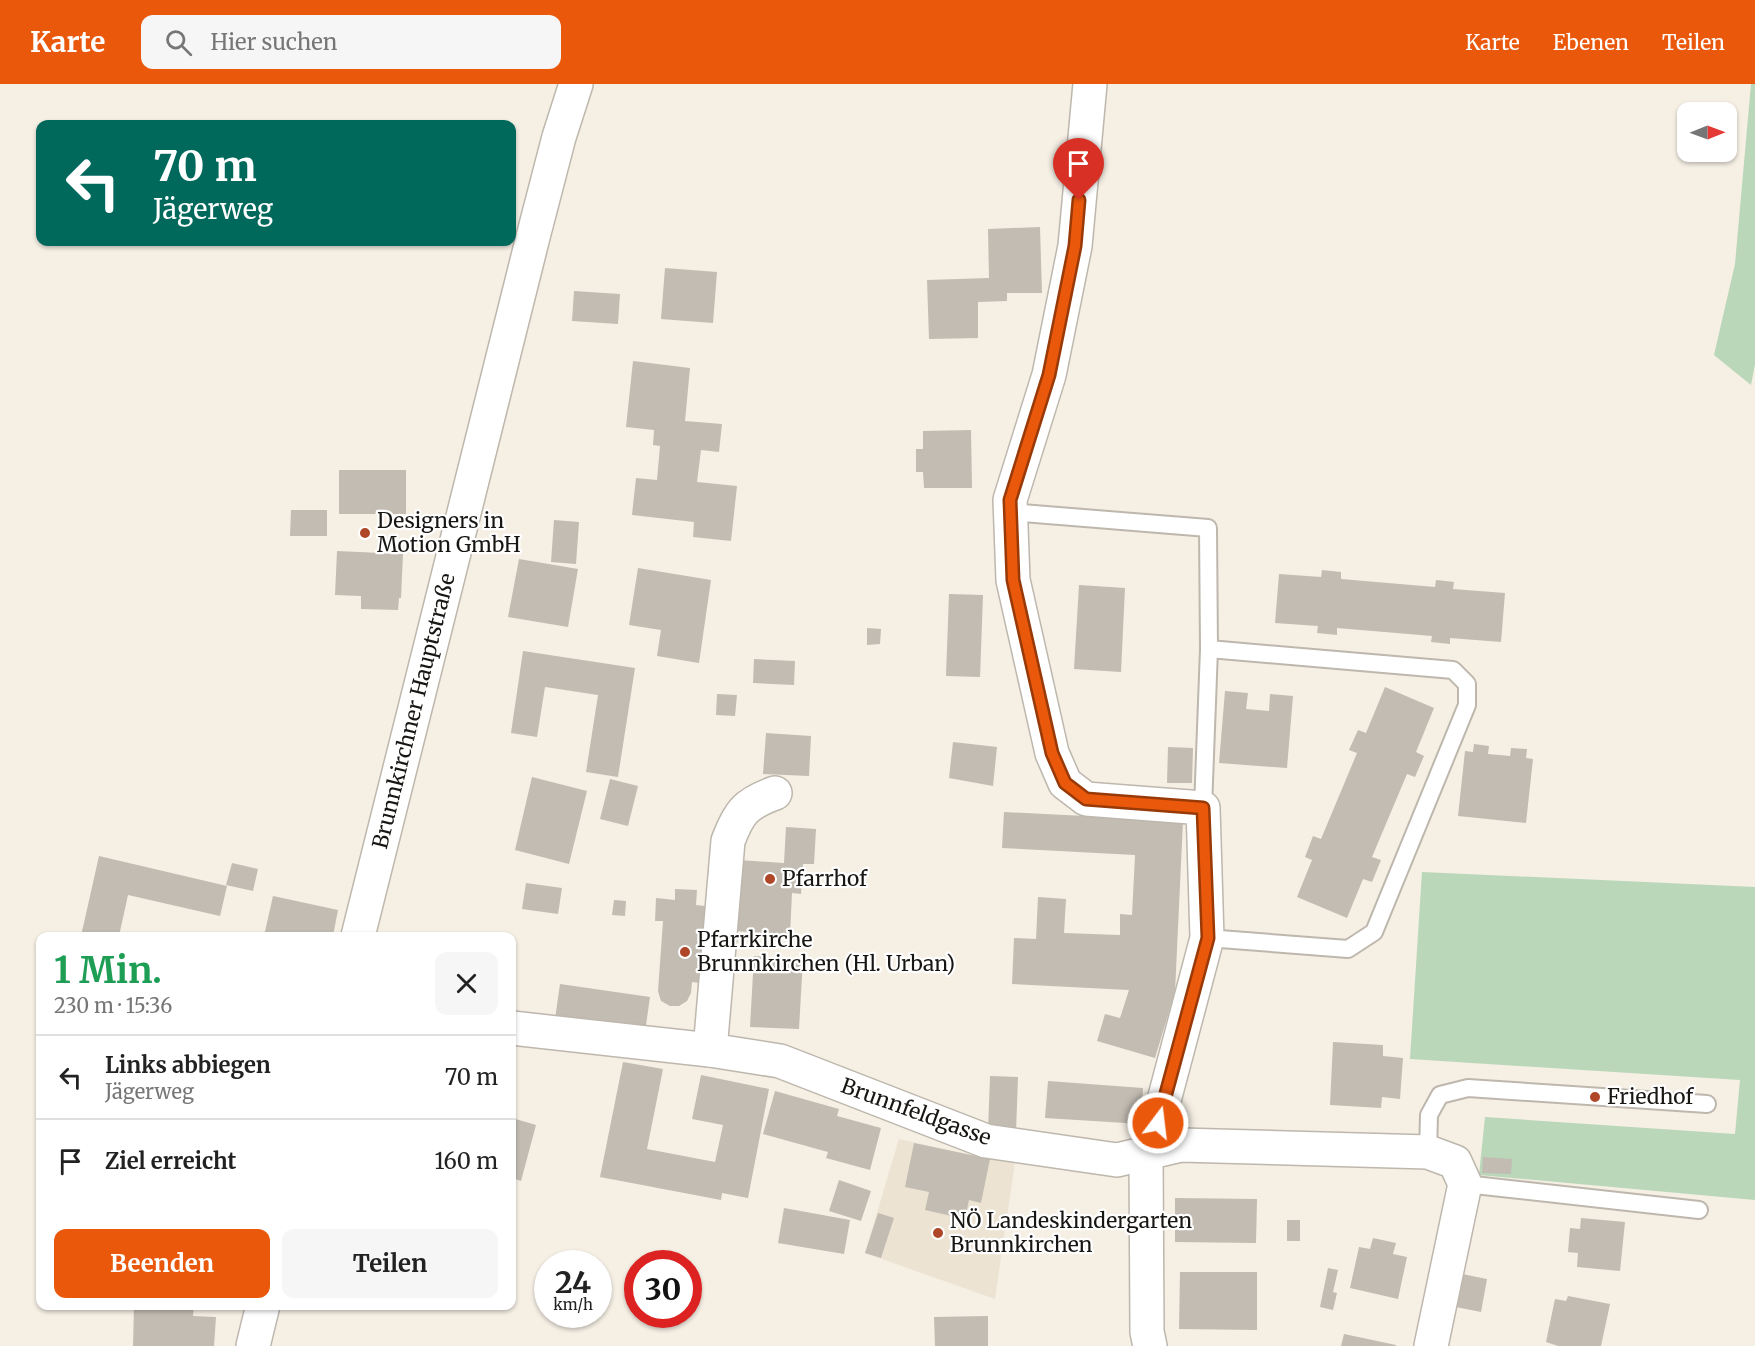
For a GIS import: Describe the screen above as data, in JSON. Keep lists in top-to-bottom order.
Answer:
{
  "streets": {
    "street": ["Brunnkirchner Hauptstraße", "Brunnfeldgasse"]
  },
  "places": [
    "Designers in Motion GmbH",
    "Pfarrhof",
    "Pfarrkirche Brunnkirchen (Hl. Urban)",
    "Friedhof",
    "NÖ Landeskindergarten Brunnkirchen"
  ],
  "north": "right",
  "page": {
    "header": "Karte",
    "search": "Hier suchen",
    "nav": ["Karte", "Ebenen", "Teilen"],
    "turn": ["70 m", "Jägerweg"],
    "heading": ["1 Min.", "230 m · 15:36"],
    "list": [
      {
        "name": "Links abbiegen",
        "note": "Jägerweg",
        "value": "70 m"
      },
      {
        "name": "Ziel erreicht",
        "value": "160 m"
      }
    ],
    "buttons": ["Beenden", "Teilen"],
    "speed": "24 km/h",
    "limit": "30"
  }
}
